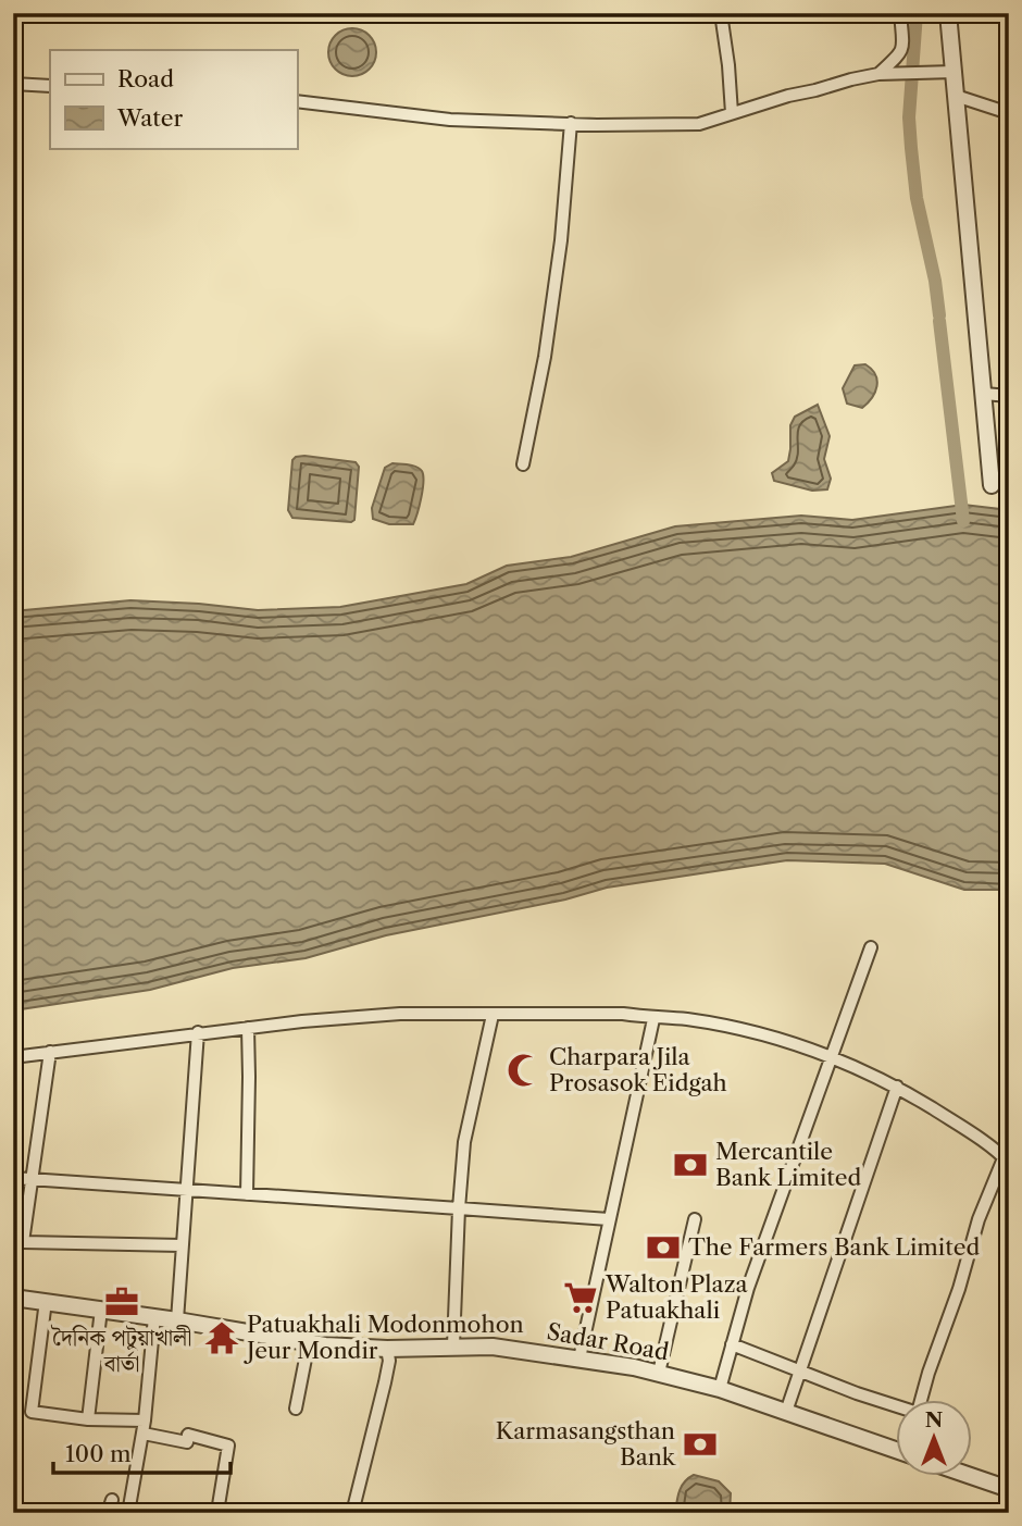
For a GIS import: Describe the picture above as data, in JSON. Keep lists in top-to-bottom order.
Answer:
{
  "streets": {
    "street": ["Sadar Road"]
  },
  "places": {
    "mosque": ["Charpara Jila Prosasok Eidgah"],
    "bank": ["Mercantile Bank Limited", "The Farmers Bank Limited", "Karmasangsthan Bank"],
    "supermarket": ["Walton Plaza Patuakhali"],
    "office": ["দৈনিক পটুয়াখালী বার্তা"],
    "temple": ["Patuakhali Modonmohon Jeur Mondir"]
  },
  "legend": ["Road", "Water"],
  "scale_bar": "100 m",
  "north": "top"
}
